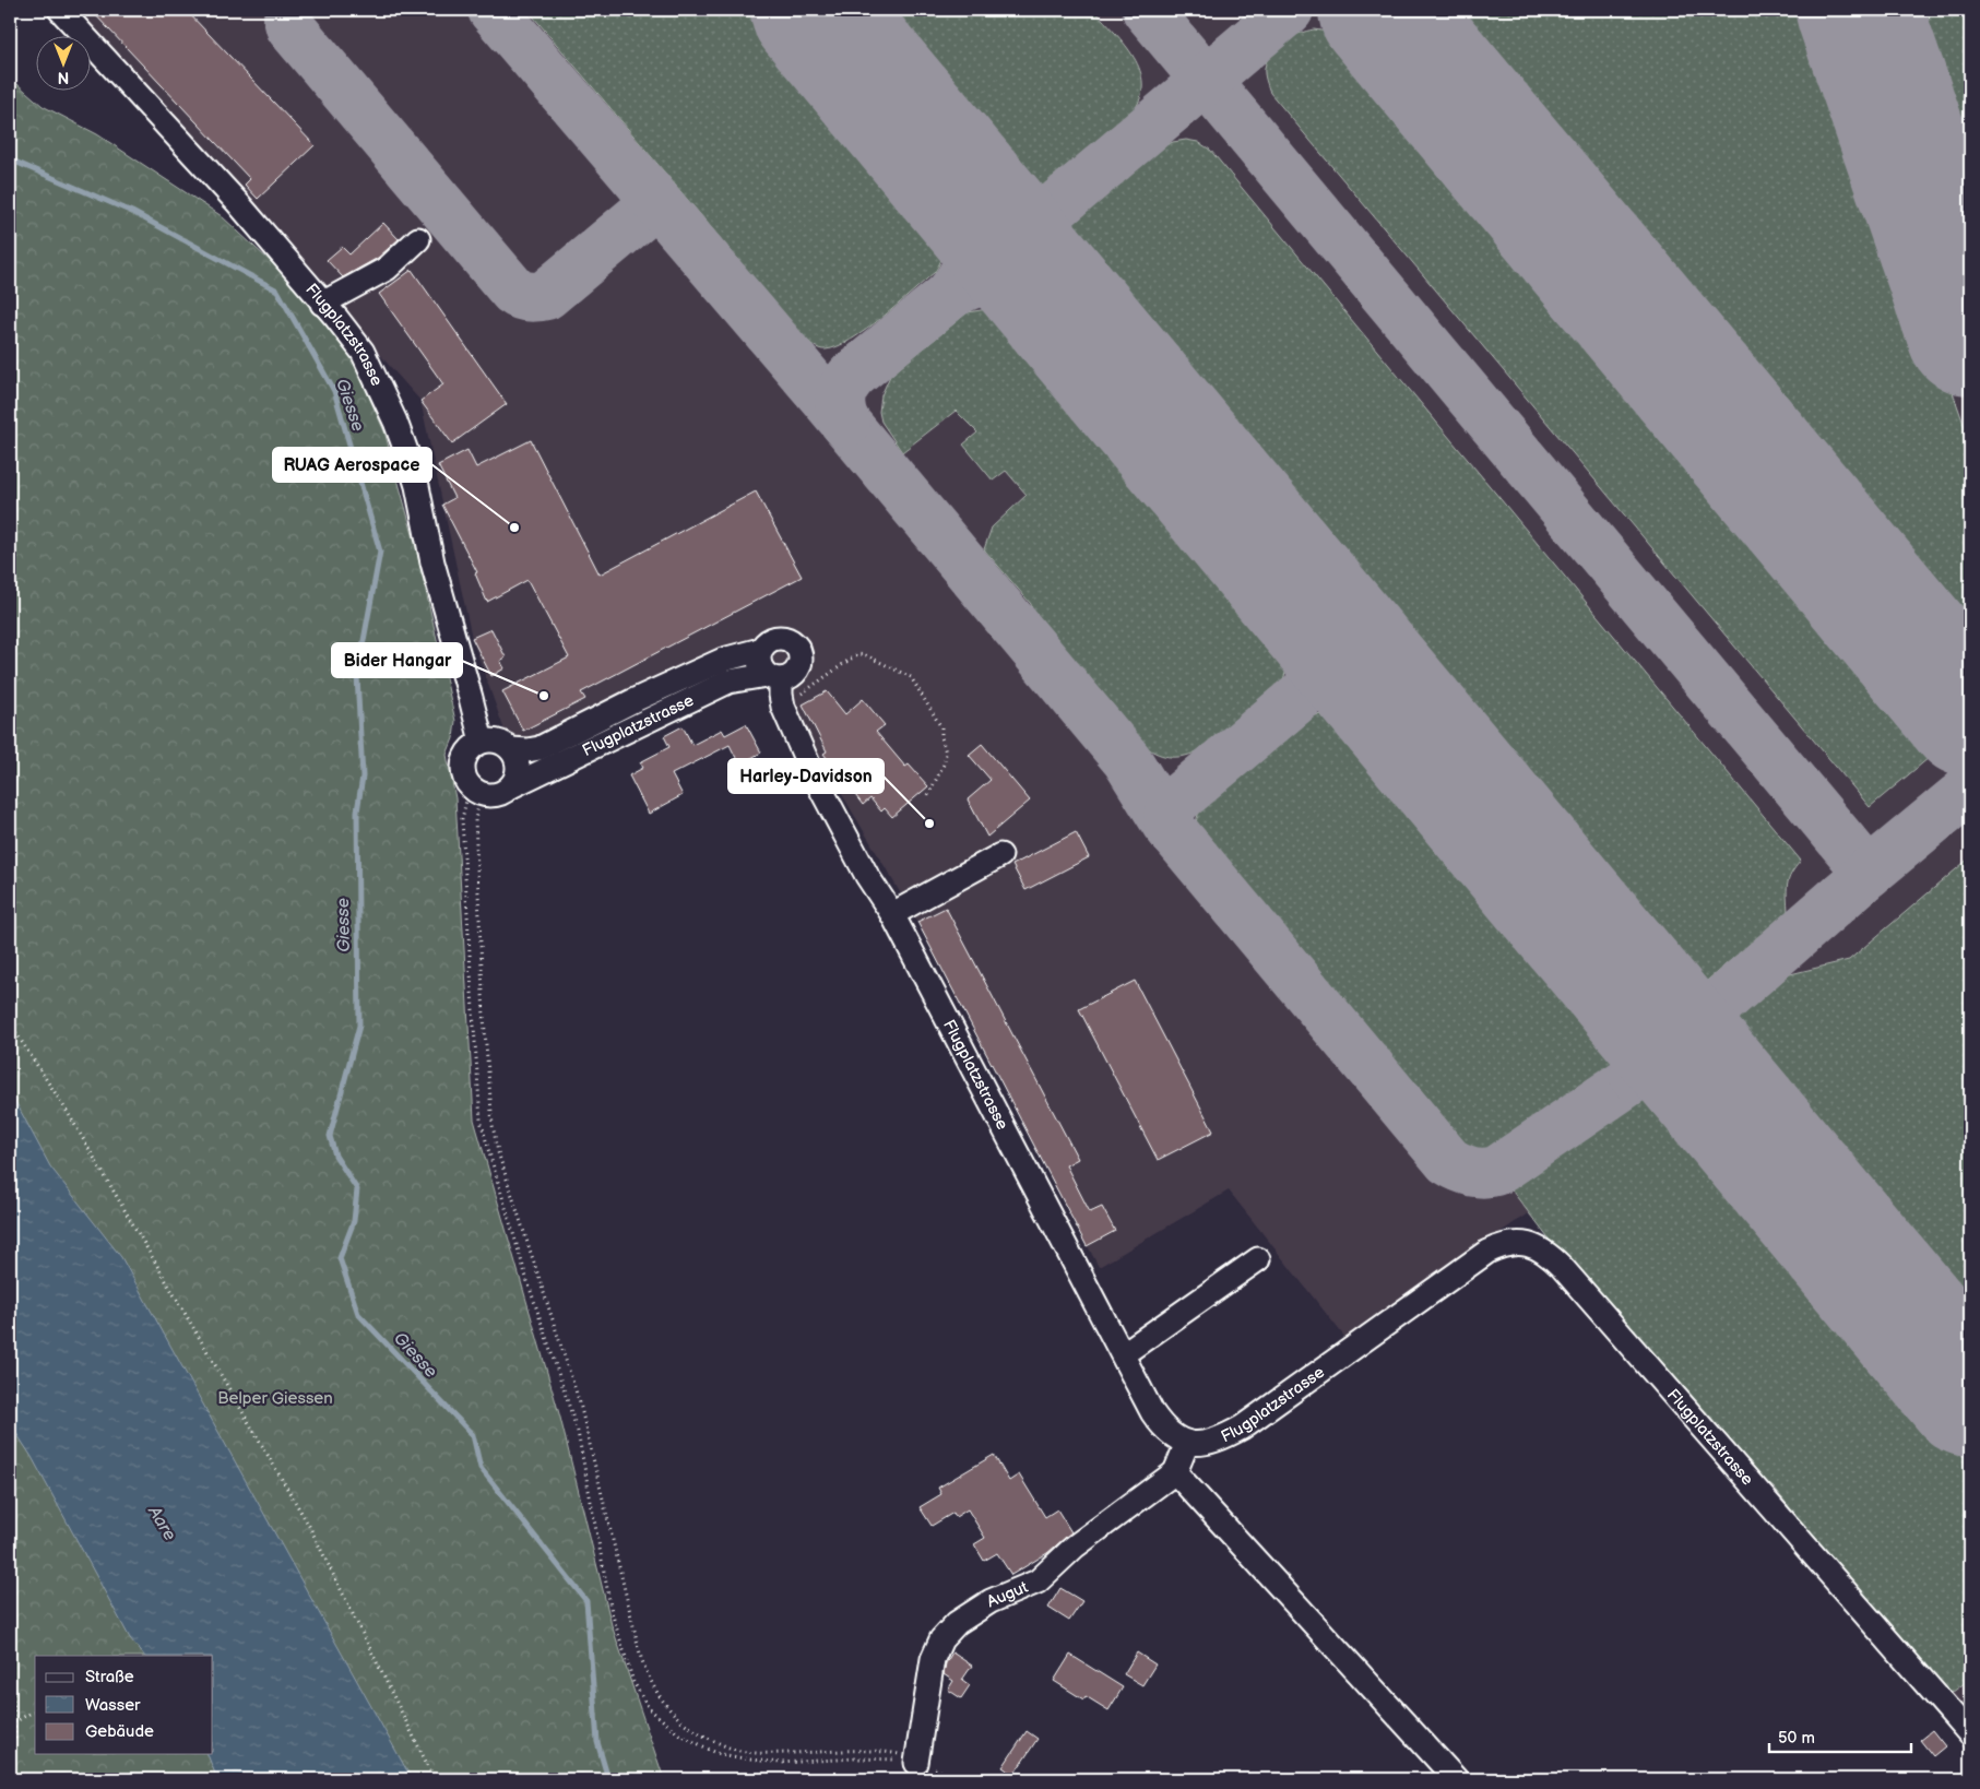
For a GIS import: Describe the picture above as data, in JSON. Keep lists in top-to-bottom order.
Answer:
{
  "streets": {
    "street": ["Flugplatzstrasse", "Augut"]
  },
  "water": ["Giesse", "Aare"],
  "parks": ["Belper Giessen"],
  "places": ["RUAG Aerospace", "Bider Hangar", "Harley-Davidson"],
  "legend": ["Straße", "Wasser", "Gebäude"],
  "scale_bar": "50 m",
  "north": "bottom"
}
